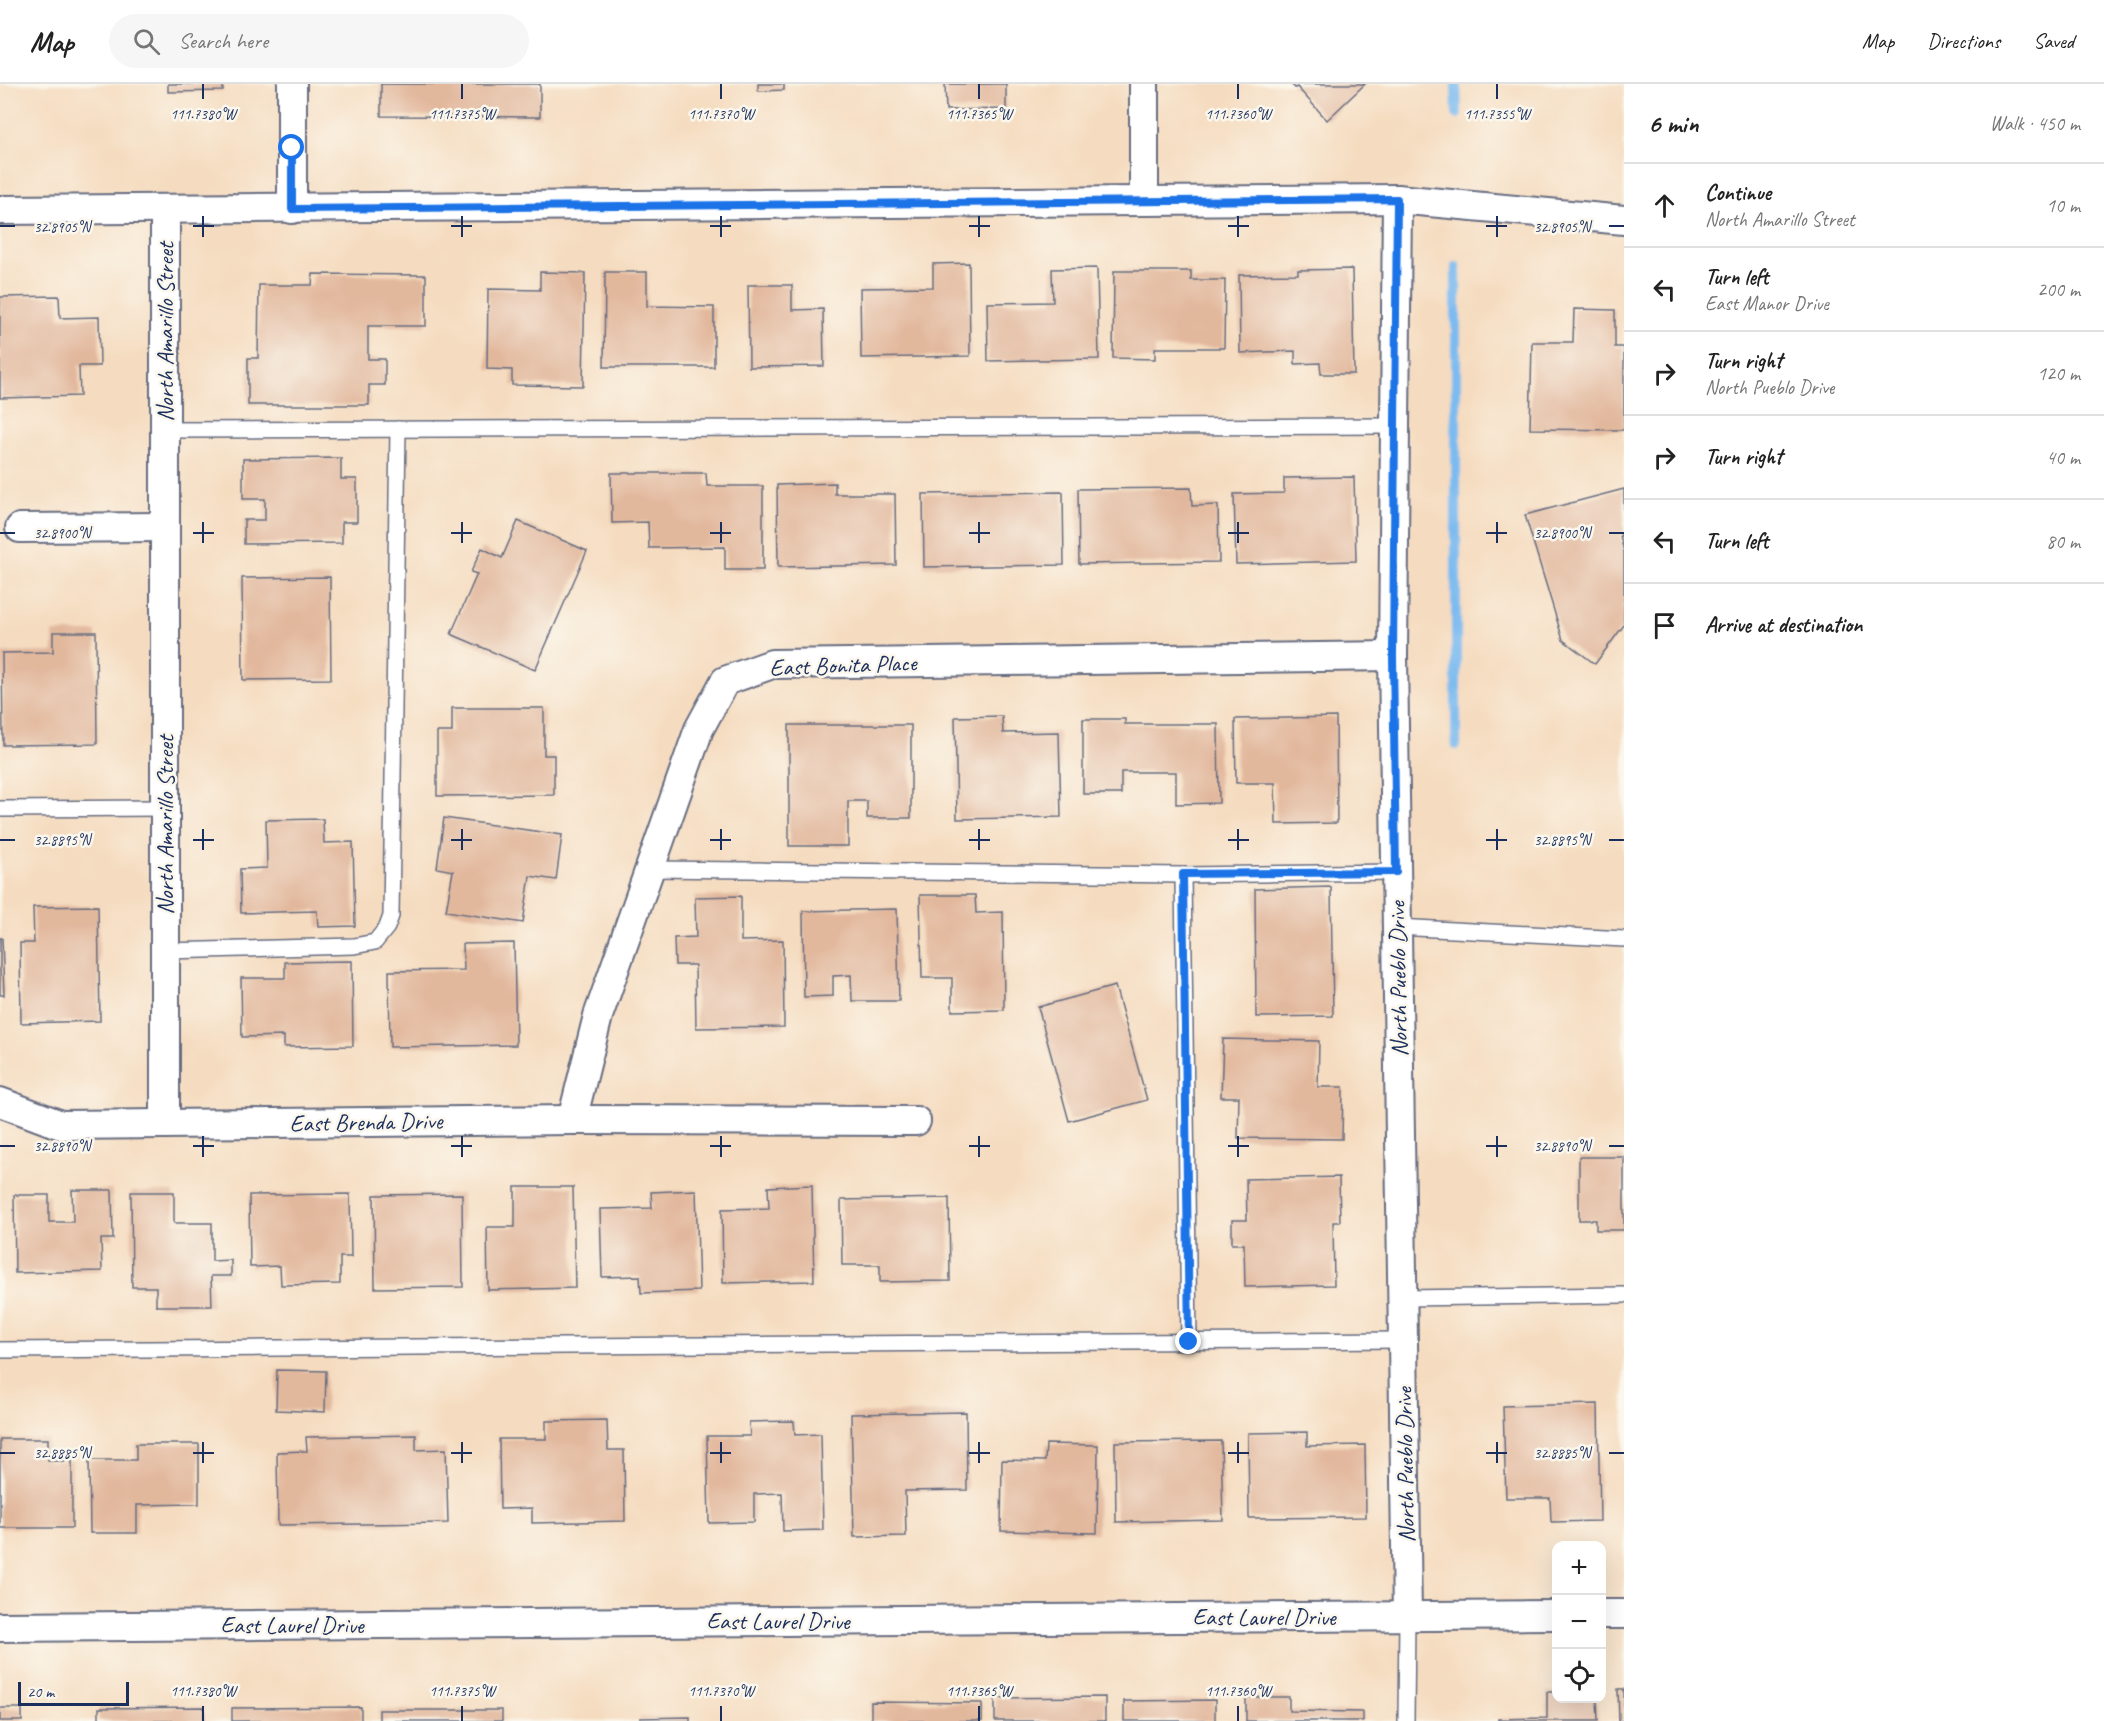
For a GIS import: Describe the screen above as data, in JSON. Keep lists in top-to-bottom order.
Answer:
{
  "streets": {
    "street": [
      "North Amarillo Street",
      "East Bonita Place",
      "North Pueblo Drive",
      "East Brenda Drive",
      "East Laurel Drive"
    ]
  },
  "crossings": [
    ["North Amarillo Street", "East Brenda Drive"],
    ["East Bonita Place", "North Pueblo Drive"],
    ["East Bonita Place", "East Brenda Drive"],
    ["North Pueblo Drive", "East Laurel Drive"]
  ],
  "scale_bar": "20 m",
  "page": {
    "header": "Map",
    "search": "Search here",
    "nav": ["Map", "Directions", "Saved"],
    "heading": ["6 min", "Walk · 450 m"],
    "list": [
      ["Continue", "North Amarillo Street", "10 m"],
      ["Turn left", "East Manor Drive", "200 m"],
      ["Turn right", "North Pueblo Drive", "120 m"],
      ["Turn right", "40 m"],
      ["Turn left", "80 m"],
      "Arrive at destination"
    ],
    "map_buttons": ["+", "−"],
    "scale": "20 m"
  },
  "coordinates": [
    "111.7380°W",
    "111.7375°W",
    "111.7370°W",
    "111.7365°W",
    "111.7360°W",
    "111.7355°W",
    "32.8905°N",
    "32.8900°N",
    "32.8895°N",
    "32.8890°N",
    "32.8885°N"
  ]
}
